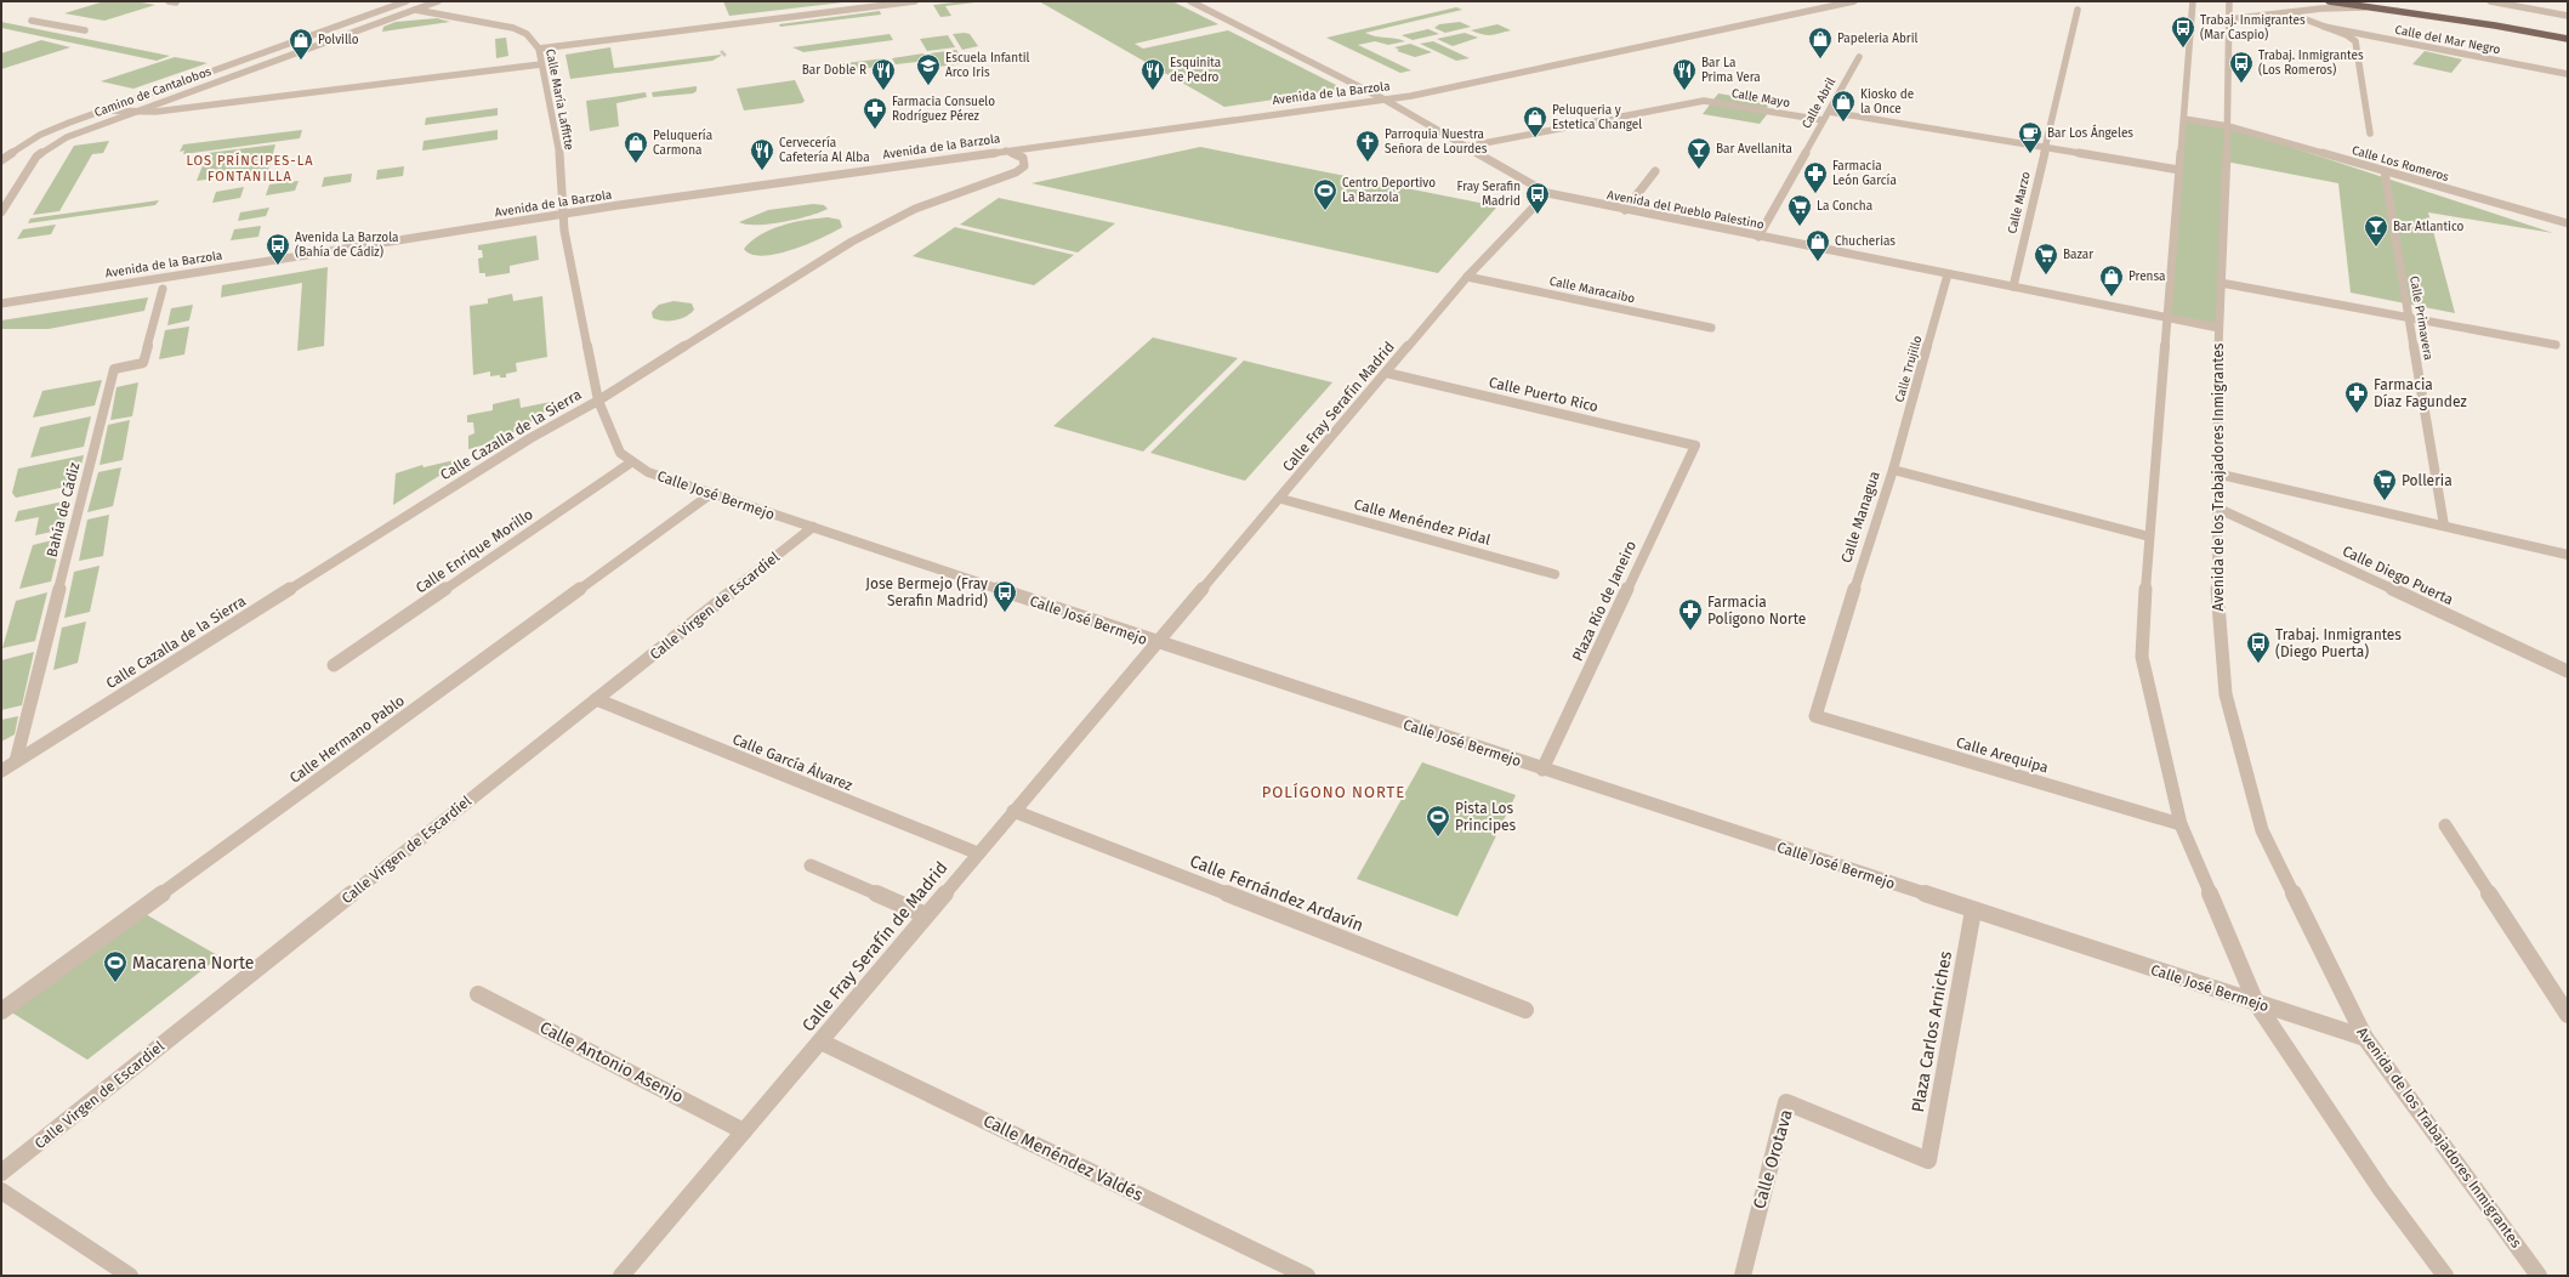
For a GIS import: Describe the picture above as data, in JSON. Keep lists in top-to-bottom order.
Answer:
{
  "streets": {
    "street": [
      "Calle del Mar Negro",
      "Camino de Cantalobos",
      "Avenida de la Barzola",
      "Calle Mayo",
      "Calle María Laffitte",
      "Calle Abril",
      "Calle Los Romeros",
      "Calle Marzo",
      "Avenida del Pueblo Palestino",
      "Calle Maracaibo",
      "Calle Primavera",
      "Calle Trujillo",
      "Calle Puerto Rico",
      "Calle Fray Serafín Madrid",
      "Calle Cazalla de la Sierra",
      "Avenida de los Trabajadores Inmigrantes",
      "Calle José Bermejo",
      "Bahía de Cádiz",
      "Calle Managua",
      "Calle Menéndez Pidal",
      "Calle Enrique Morillo",
      "Calle Diego Puerta",
      "Plaza Río de Janeiro",
      "Calle Virgen de Escardiel",
      "Calle Hermano Pablo",
      "Calle Arequipa",
      "Calle García Álvarez",
      "Calle Fernández Ardavín",
      "Calle Fray Serafín de Madrid",
      "Plaza Carlos Arniches",
      "Calle Antonio Asenjo",
      "Calle Menéndez Valdés",
      "Calle Orotava"
    ]
  },
  "crossings": [
    ["Camino de Cantalobos", "Calle María Laffitte"],
    ["Avenida de la Barzola", "Calle María Laffitte"],
    ["Avenida de la Barzola", "Avenida del Pueblo Palestino"],
    ["Avenida de la Barzola", "Calle Cazalla de la Sierra"],
    ["Calle Mayo", "Calle Abril"],
    ["Calle Mayo", "Avenida del Pueblo Palestino"],
    ["Calle María Laffitte", "Calle Cazalla de la Sierra"],
    ["Calle María Laffitte", "Calle José Bermejo"],
    ["Calle Abril", "Avenida del Pueblo Palestino"],
    ["Calle Los Romeros", "Calle Primavera"],
    ["Calle Los Romeros", "Avenida de los Trabajadores Inmigrantes"],
    ["Calle Marzo", "Avenida del Pueblo Palestino"],
    ["Avenida del Pueblo Palestino", "Calle Trujillo"],
    ["Avenida del Pueblo Palestino", "Calle Fray Serafín Madrid"],
    ["Avenida del Pueblo Palestino", "Avenida de los Trabajadores Inmigrantes"],
    ["Calle Maracaibo", "Calle Fray Serafín Madrid"],
    ["Calle Trujillo", "Calle Managua"],
    ["Calle Puerto Rico", "Calle Fray Serafín Madrid"],
    ["Calle Puerto Rico", "Plaza Río de Janeiro"],
    ["Calle Fray Serafín Madrid", "Calle José Bermejo"],
    ["Calle Fray Serafín Madrid", "Calle Menéndez Pidal"],
    ["Calle Fray Serafín Madrid", "Calle Fray Serafín de Madrid"],
    ["Calle Cazalla de la Sierra", "Calle José Bermejo"],
    ["Calle Cazalla de la Sierra", "Bahía de Cádiz"],
    ["Avenida de los Trabajadores Inmigrantes", "Calle José Bermejo"],
    ["Avenida de los Trabajadores Inmigrantes", "Calle Diego Puerta"],
    ["Calle José Bermejo", "Calle Enrique Morillo"],
    ["Calle José Bermejo", "Plaza Río de Janeiro"],
    ["Calle José Bermejo", "Calle Virgen de Escardiel"],
    ["Calle José Bermejo", "Calle Hermano Pablo"],
    ["Calle José Bermejo", "Calle Fray Serafín de Madrid"],
    ["Calle José Bermejo", "Plaza Carlos Arniches"],
    ["Calle Managua", "Calle Arequipa"],
    ["Calle Virgen de Escardiel", "Calle García Álvarez"],
    ["Calle García Álvarez", "Calle Fray Serafín de Madrid"],
    ["Calle Fernández Ardavín", "Calle Fray Serafín de Madrid"],
    ["Calle Fray Serafín de Madrid", "Calle Antonio Asenjo"],
    ["Calle Fray Serafín de Madrid", "Calle Menéndez Valdés"],
    ["Plaza Carlos Arniches", "Calle Orotava"]
  ],
  "districts": ["LOS PRÍNCIPES-LA FONTANILLA", "POLÍGONO NORTE"],
  "places": {
    "bus stop": [
      "Trabaj. Inmigrantes (Mar Caspio)",
      "Trabaj. Inmigrantes (Los Romeros)",
      "Fray Serafin Madrid",
      "Avenida La Barzola (Bahía de Cádiz)",
      "Jose Bermejo (Fray Serafin Madrid)",
      "Trabaj. Inmigrantes (Diego Puerta)"
    ],
    "shop": [
      "Papeleria Abril",
      "Polvillo",
      "Kiosko de la Once",
      "Peluqueria y Estetica Changel",
      "Peluquería Carmona",
      "Chucherias",
      "Prensa"
    ],
    "school or university": ["Escuela Infantil Arco Iris"],
    "restaurant": [
      "Bar Doble R",
      "Esquinita de Pedro",
      "Bar La Prima Vera",
      "Cervecería Cafetería Al Alba"
    ],
    "pharmacy": [
      "Farmacia Consuelo Rodríguez Pérez",
      "Farmacia León García",
      "Farmacia Díaz Fagundez",
      "Farmacia Polígono Norte"
    ],
    "cafe": ["Bar Los Ángeles"],
    "church": ["Parroquia Nuestra Señora de Lourdes"],
    "bar": ["Bar Avellanita", "Bar Atlantico"],
    "sports": ["Centro Deportivo La Barzola", "Pista Los Principes", "Macarena Norte"],
    "supermarket": ["La Concha", "Bazar", "Polleria"]
  }
}
